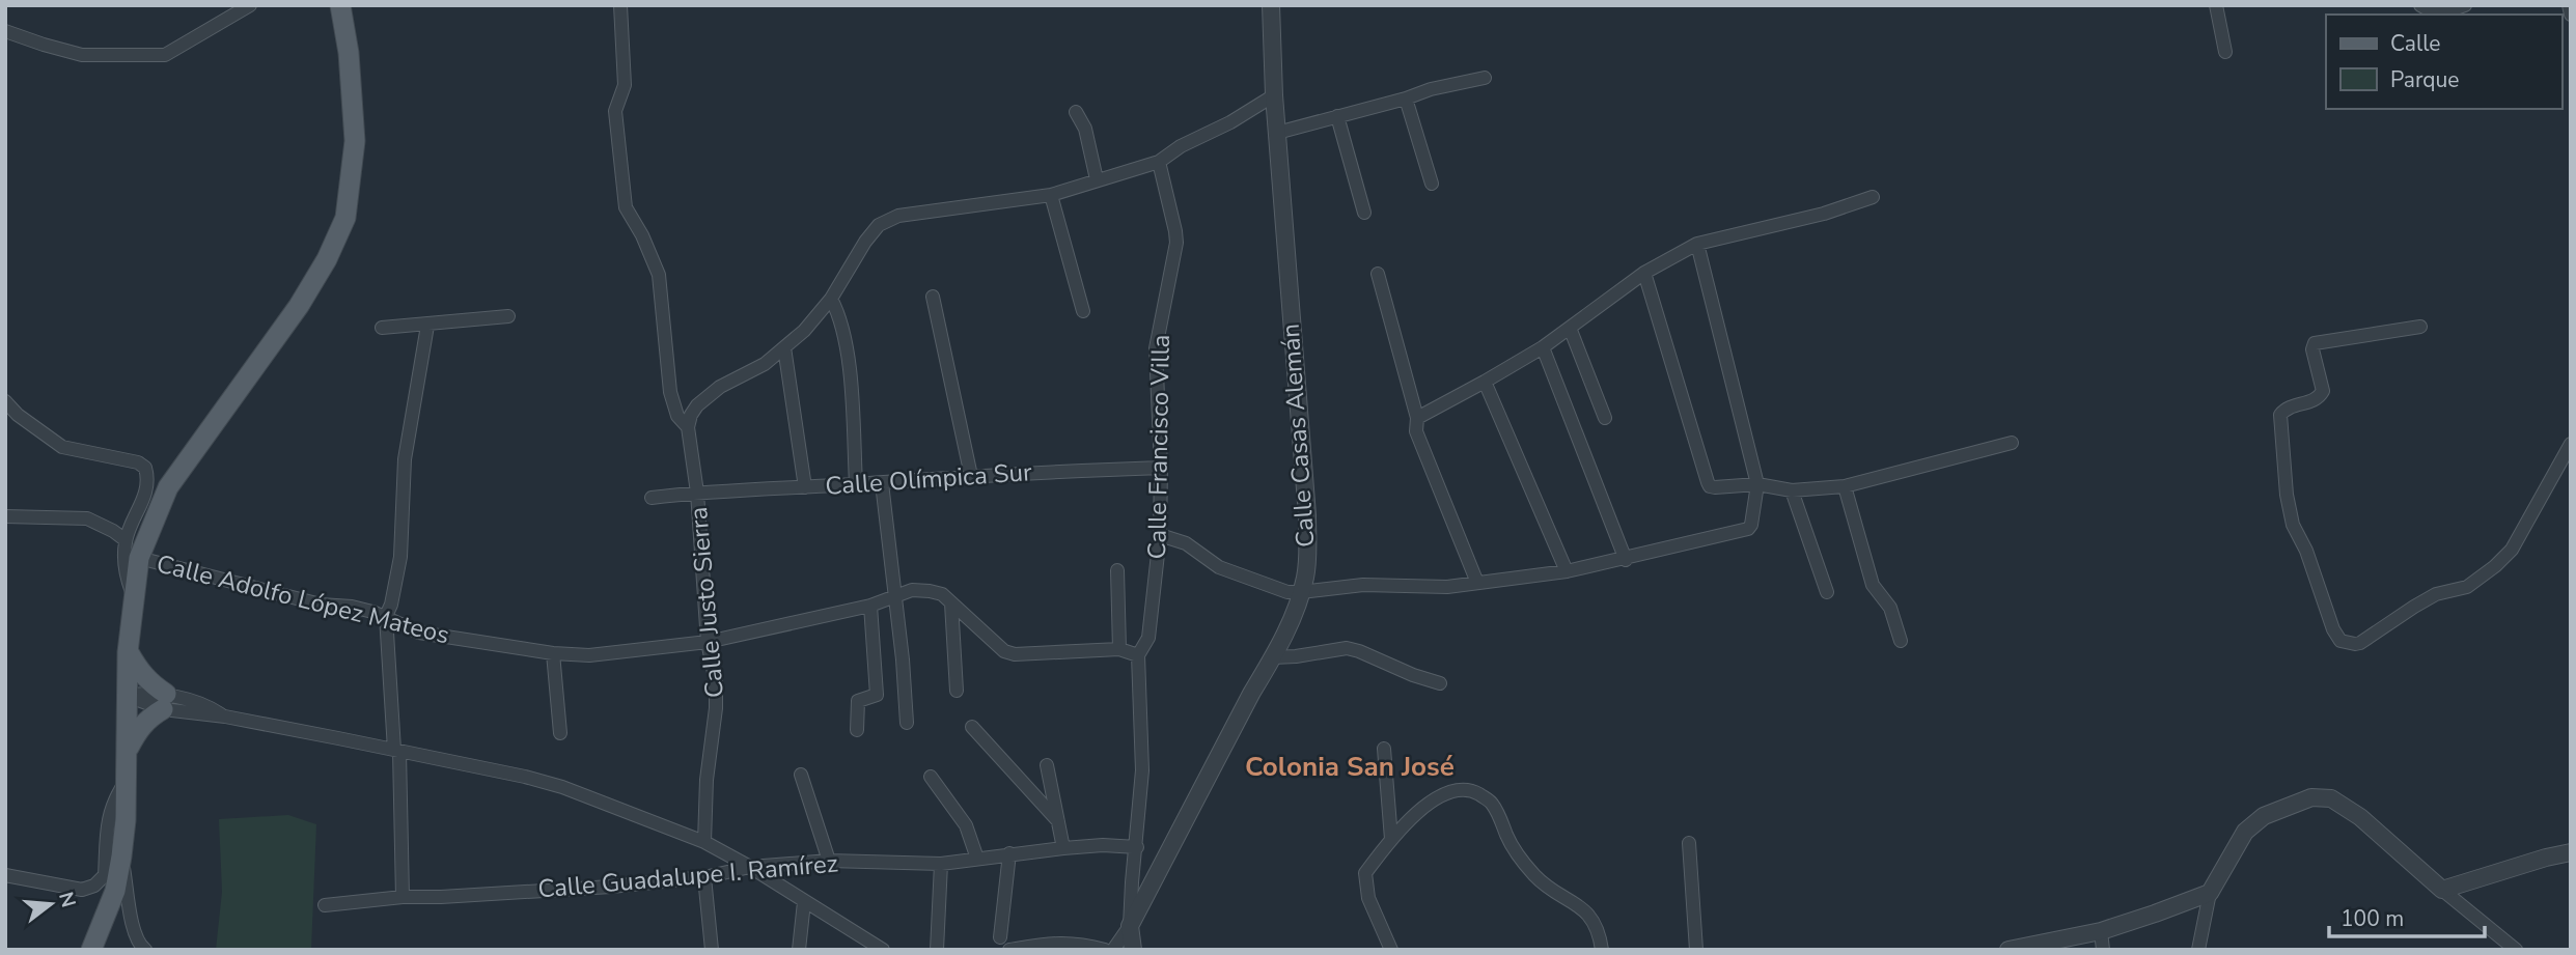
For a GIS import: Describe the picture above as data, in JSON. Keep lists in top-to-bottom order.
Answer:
{
  "streets": {
    "street": [
      "Calle Casas Alemán",
      "Calle Francisco Villa",
      "Calle Olímpica Sur",
      "Calle Adolfo López Mateos",
      "Calle Justo Sierra",
      "Calle Guadalupe I. Ramírez"
    ]
  },
  "crossings": [
    ["Calle Casas Alemán", "Calle Francisco Villa"],
    ["Calle Francisco Villa", "Calle Olímpica Sur"],
    ["Calle Francisco Villa", "Calle Adolfo López Mateos"],
    ["Calle Francisco Villa", "Calle Guadalupe I. Ramírez"],
    ["Calle Olímpica Sur", "Calle Justo Sierra"],
    ["Calle Adolfo López Mateos", "Calle Justo Sierra"]
  ],
  "districts": ["Colonia San José"],
  "legend": ["Calle", "Parque"],
  "scale_bar": "100 m",
  "north": "right"
}
